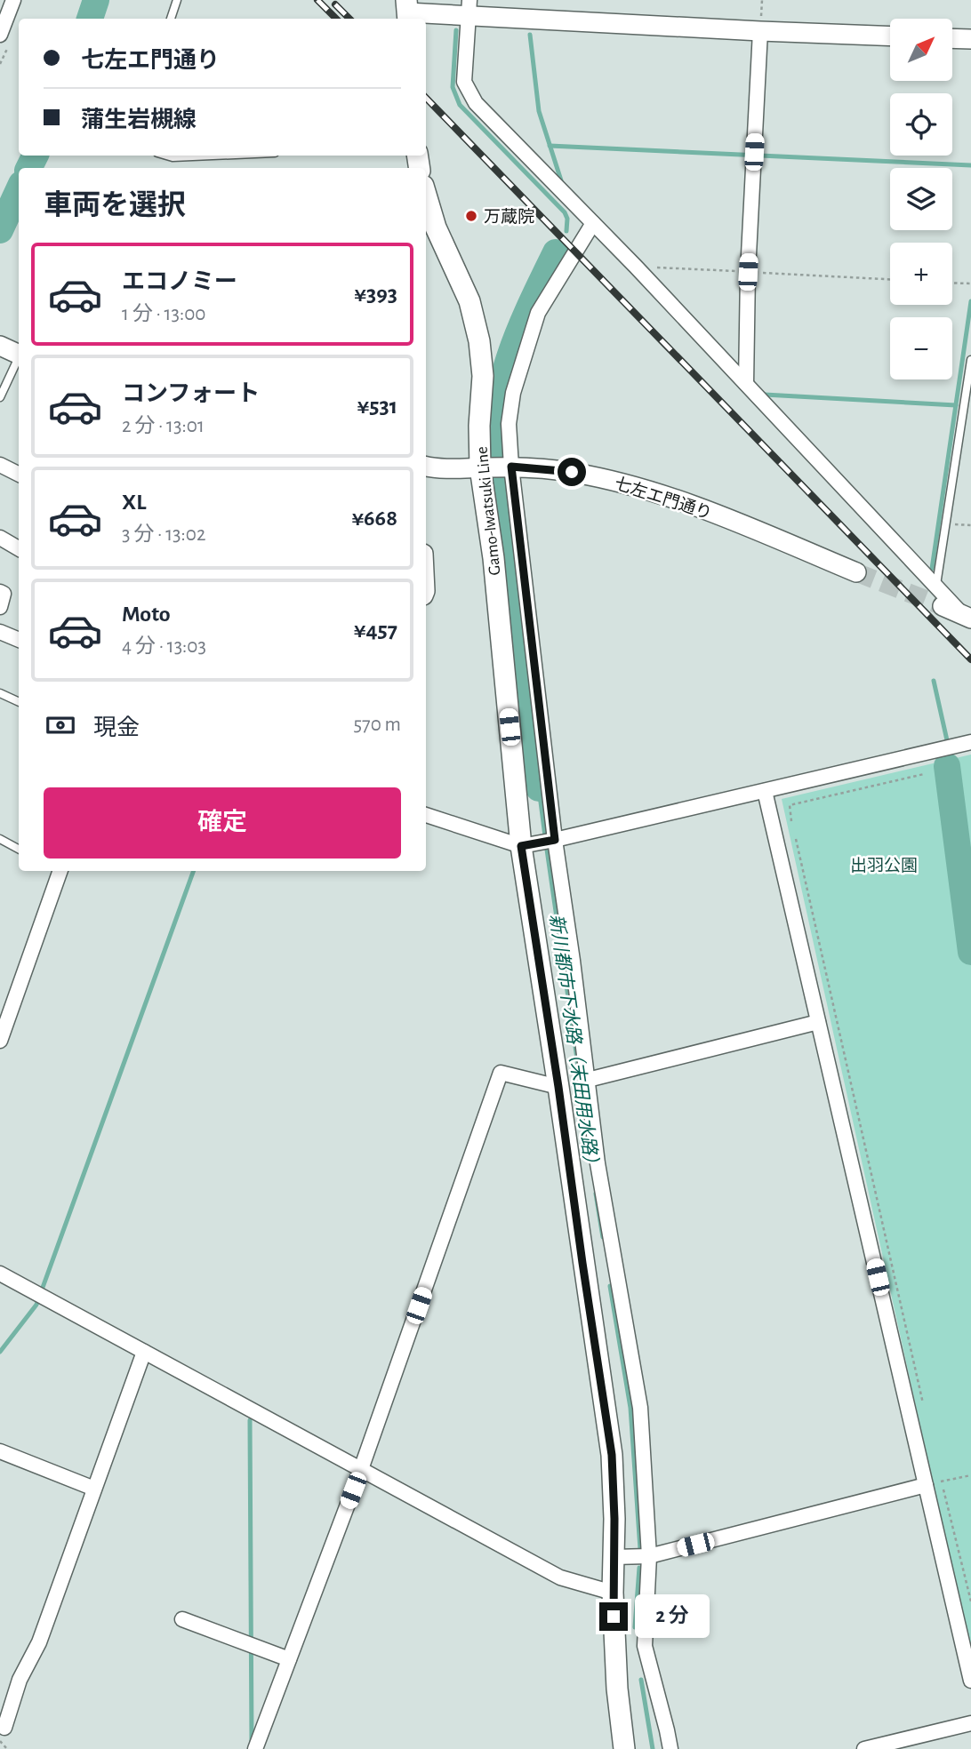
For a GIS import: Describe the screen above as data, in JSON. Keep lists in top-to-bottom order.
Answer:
{
  "streets": {
    "main road": ["Gamo-Iwatsuki Line"],
    "street": ["七左エ門通り"]
  },
  "crossings": [
    ["七左エ門通り", "Gamo-Iwatsuki Line"]
  ],
  "water": ["新川都市下水路（末田用水路）"],
  "parks": ["出羽公園"],
  "places": ["万蔵院"],
  "north": "top right",
  "page": {
    "map_buttons": ["+", "−"],
    "banner": ["七左エ門通り", "蒲生岩槻線"],
    "heading": "車両を選択",
    "list": [
      {
        "name": "エコノミー",
        "note": "1 分 · 13:00",
        "value": "¥393"
      },
      {
        "name": "コンフォート",
        "note": "2 分 · 13:01",
        "value": "¥531"
      },
      {
        "name": "XL",
        "note": "3 分 · 13:02",
        "value": "¥668"
      },
      {
        "name": "Moto",
        "note": "4 分 · 13:03",
        "value": "¥457"
      }
    ],
    "pay": ["現金", "570 m"],
    "buttons": "確定",
    "bubble": "2 分"
  }
}
